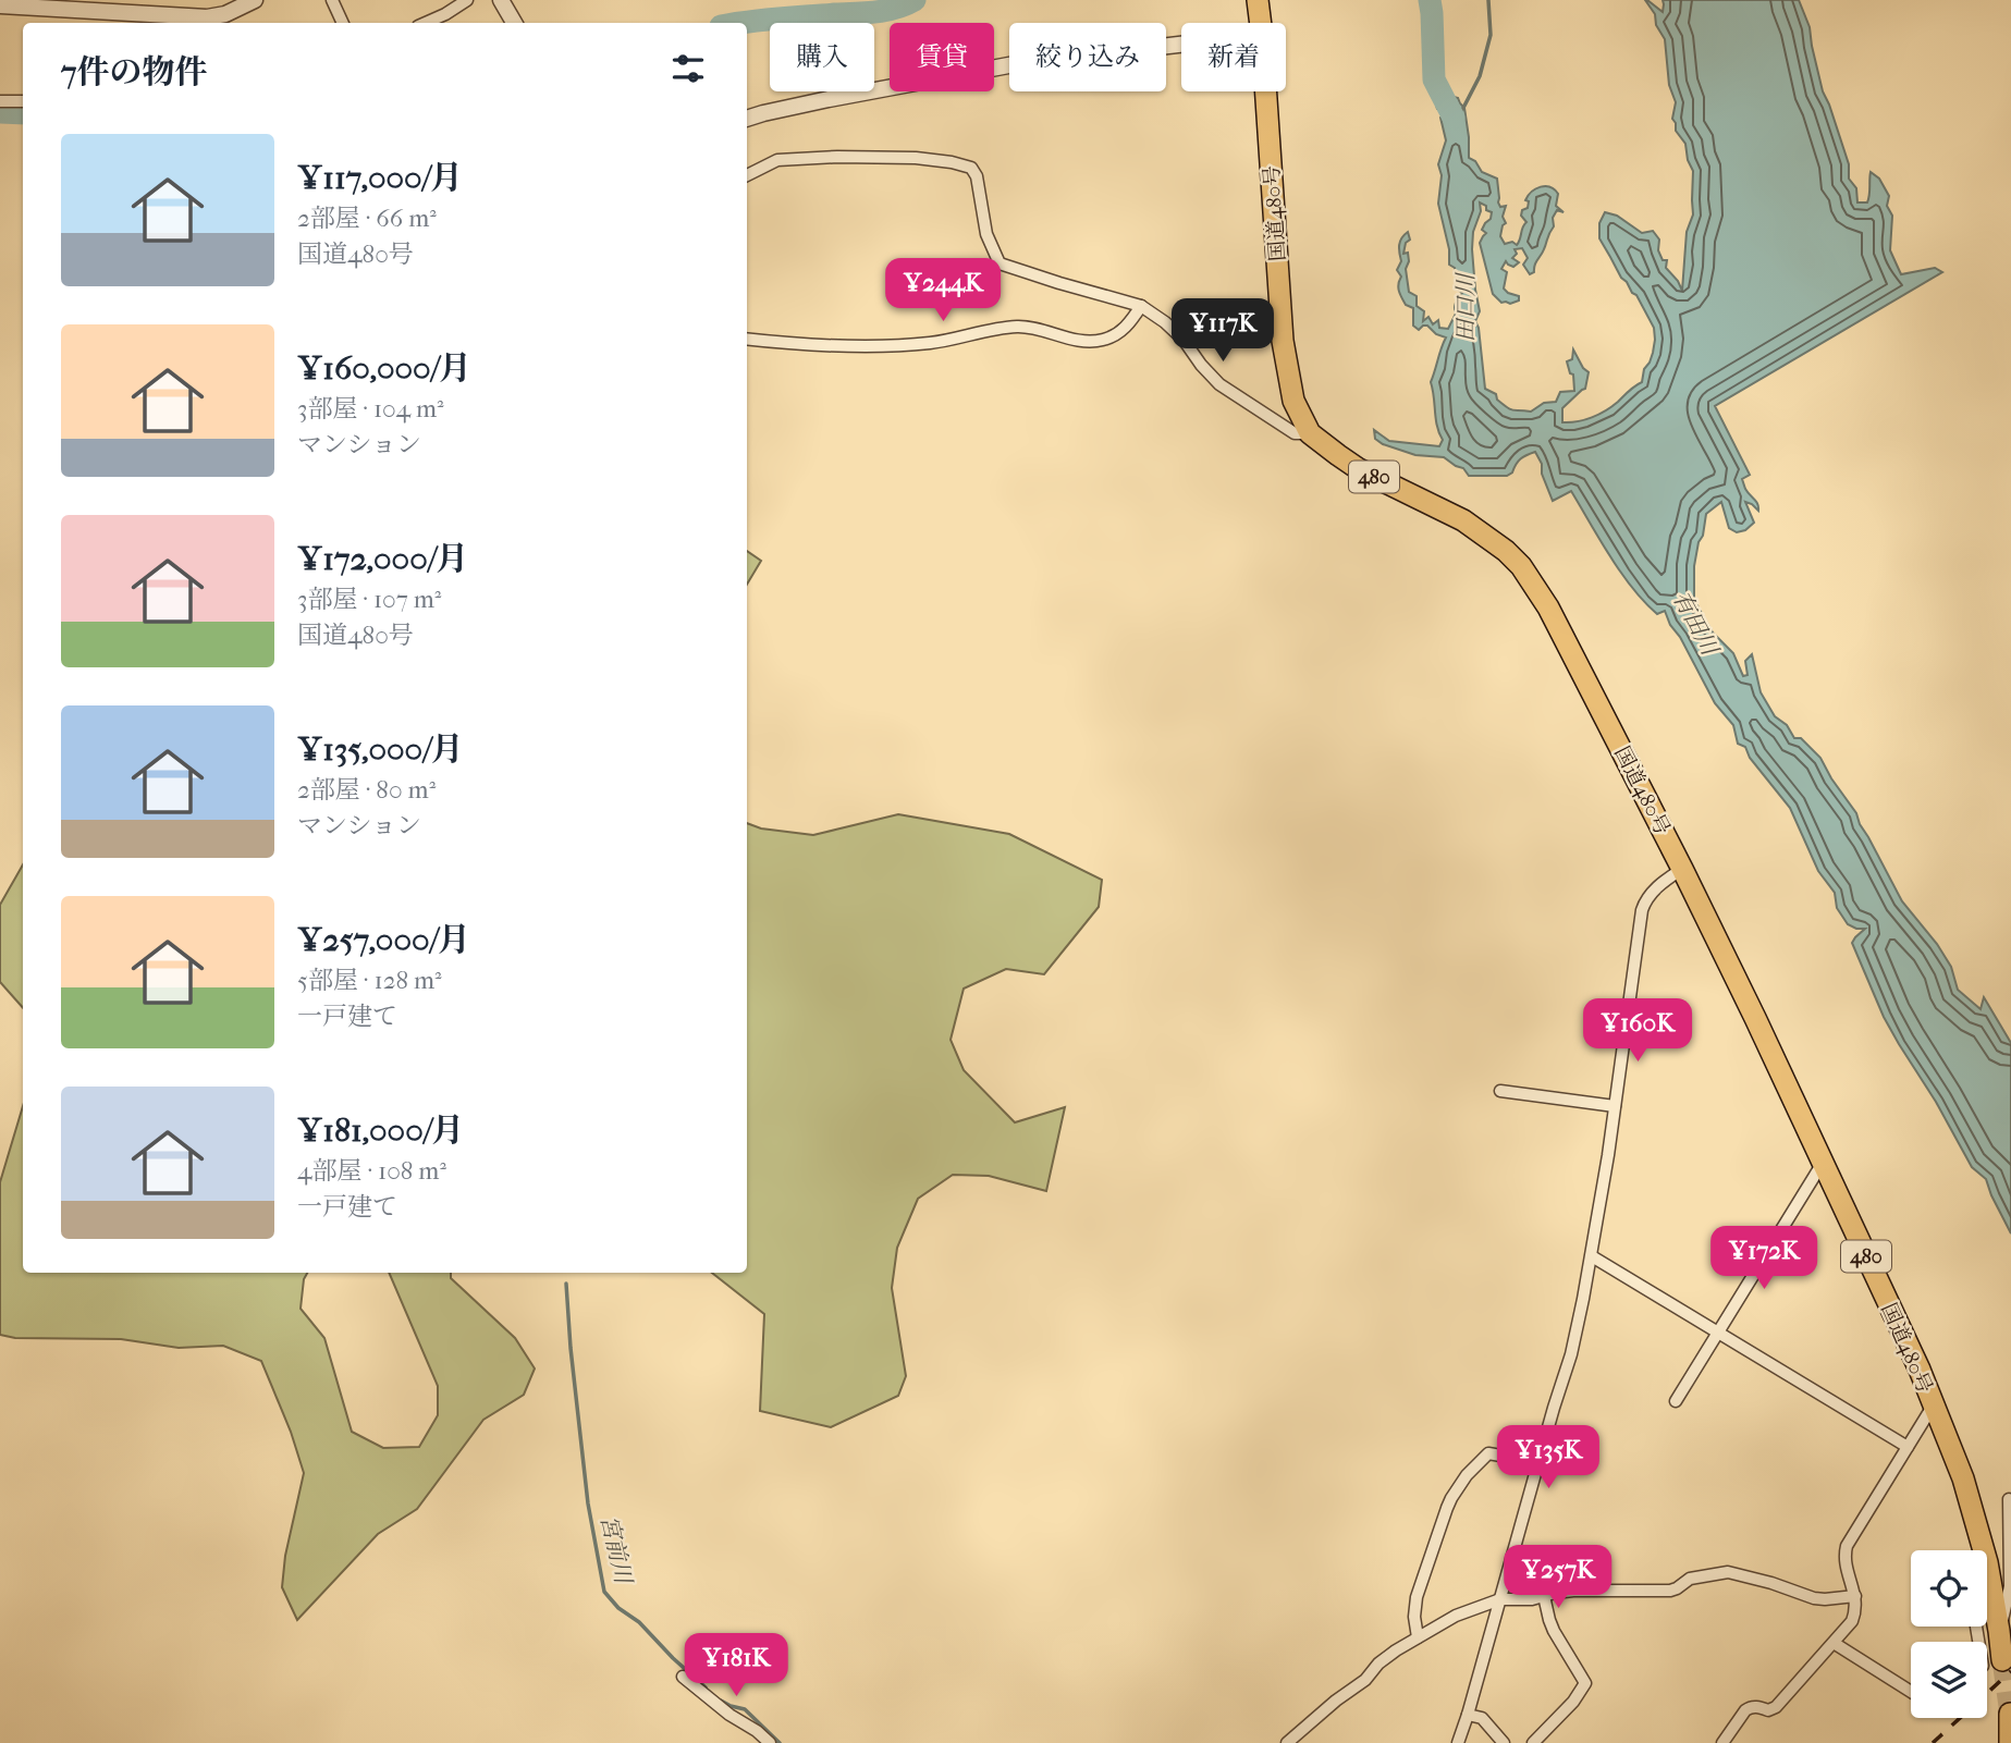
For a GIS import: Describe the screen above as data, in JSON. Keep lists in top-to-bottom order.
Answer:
{
  "streets": {
    "highway": ["国道480号", "480"]
  },
  "water": ["田口川", "有田川", "宮前川"],
  "page": {
    "chip": [
      "購入",
      "賃貸",
      "絞り込み",
      "新着"
    ],
    "heading": "7件の物件",
    "list": [
      {
        "name": "¥117,000/月",
        "note": "2部屋 · 66 m² · 国道480号"
      },
      {
        "name": "¥160,000/月",
        "note": "3部屋 · 104 m² · マンション"
      },
      {
        "name": "¥172,000/月",
        "note": "3部屋 · 107 m² · 国道480号"
      },
      {
        "name": "¥135,000/月",
        "note": "2部屋 · 80 m² · マンション"
      },
      {
        "name": "¥257,000/月",
        "note": "5部屋 · 128 m² · 一戸建て"
      },
      {
        "name": "¥181,000/月",
        "note": "4部屋 · 108 m² · 一戸建て"
      }
    ],
    "price": [
      "¥244K",
      "¥117K",
      "¥160K",
      "¥172K",
      "¥135K",
      "¥257K",
      "¥181K"
    ]
  }
}
